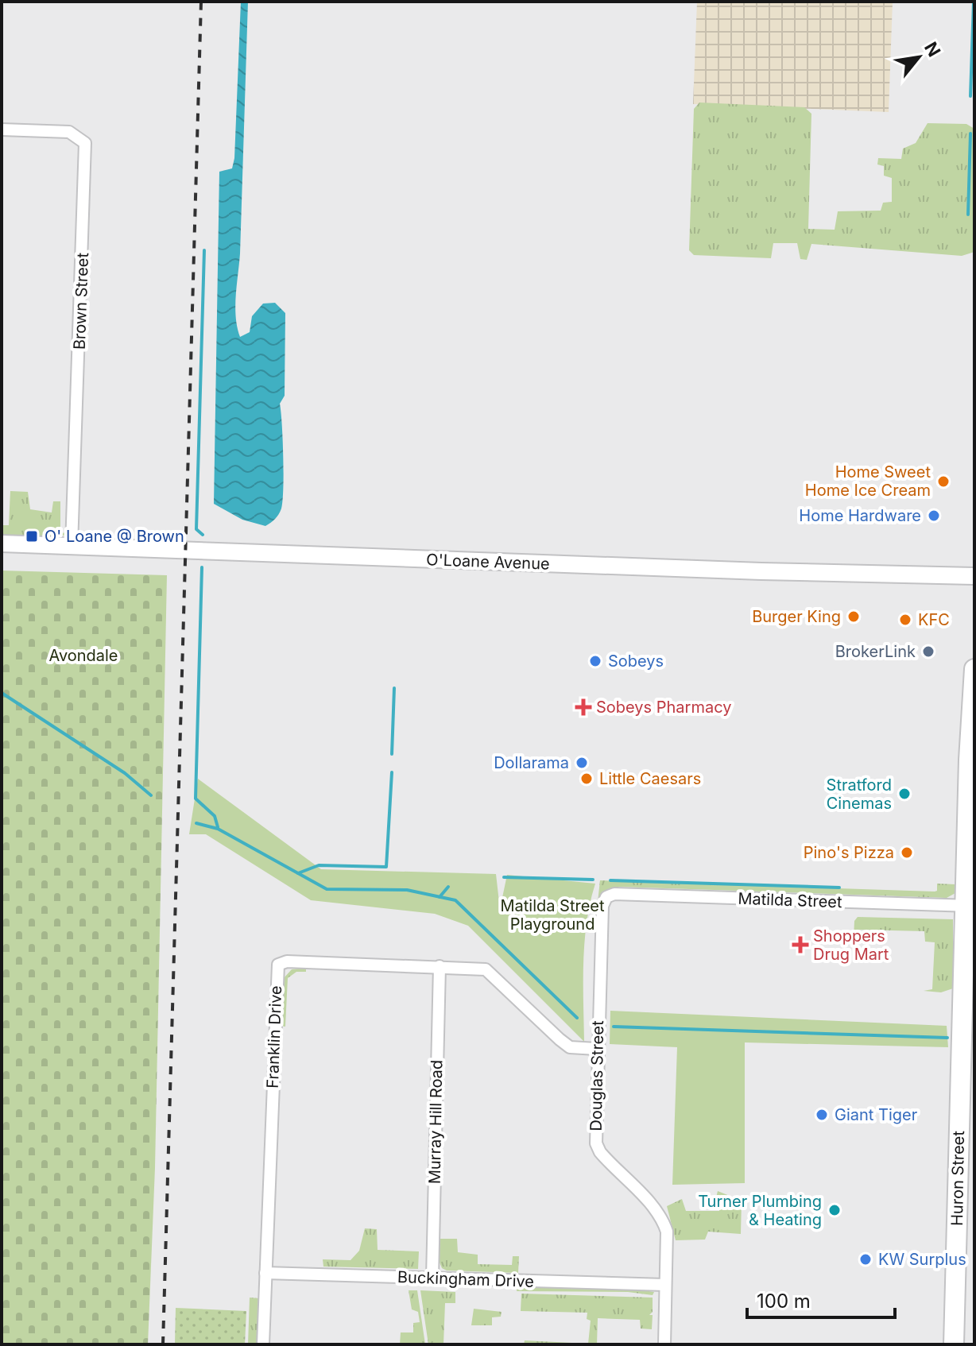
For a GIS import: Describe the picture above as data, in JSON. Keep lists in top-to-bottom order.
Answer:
{
  "streets": {
    "main road": ["Huron Street"],
    "street": [
      "Brown Street",
      "O'Loane Avenue",
      "Matilda Street",
      "Franklin Drive",
      "Douglas Street",
      "Murray Hill Road",
      "Buckingham Drive"
    ]
  },
  "crossings": [
    ["Brown Street", "O'Loane Avenue"],
    ["Matilda Street", "Douglas Street"],
    ["Matilda Street", "Huron Street"],
    ["Franklin Drive", "Douglas Street"],
    ["Franklin Drive", "Murray Hill Road"],
    ["Franklin Drive", "Buckingham Drive"],
    ["Douglas Street", "Buckingham Drive"],
    ["Murray Hill Road", "Buckingham Drive"]
  ],
  "parks": ["Avondale", "Matilda Street Playground"],
  "places": {
    "other": [
      "Home Sweet Home Ice Cream",
      "Home Hardware",
      "Burger King",
      "KFC",
      "BrokerLink",
      "Sobeys",
      "Dollarama",
      "Little Caesars",
      "Stratford Cinemas",
      "Pino's Pizza",
      "Giant Tiger",
      "Turner Plumbing & Heating",
      "KW Surplus"
    ],
    "transit": ["O' Loane @ Brown"],
    "health": ["Sobeys Pharmacy", "Shoppers Drug Mart"]
  },
  "scale_bar": "100 m",
  "north": "top right"
}
